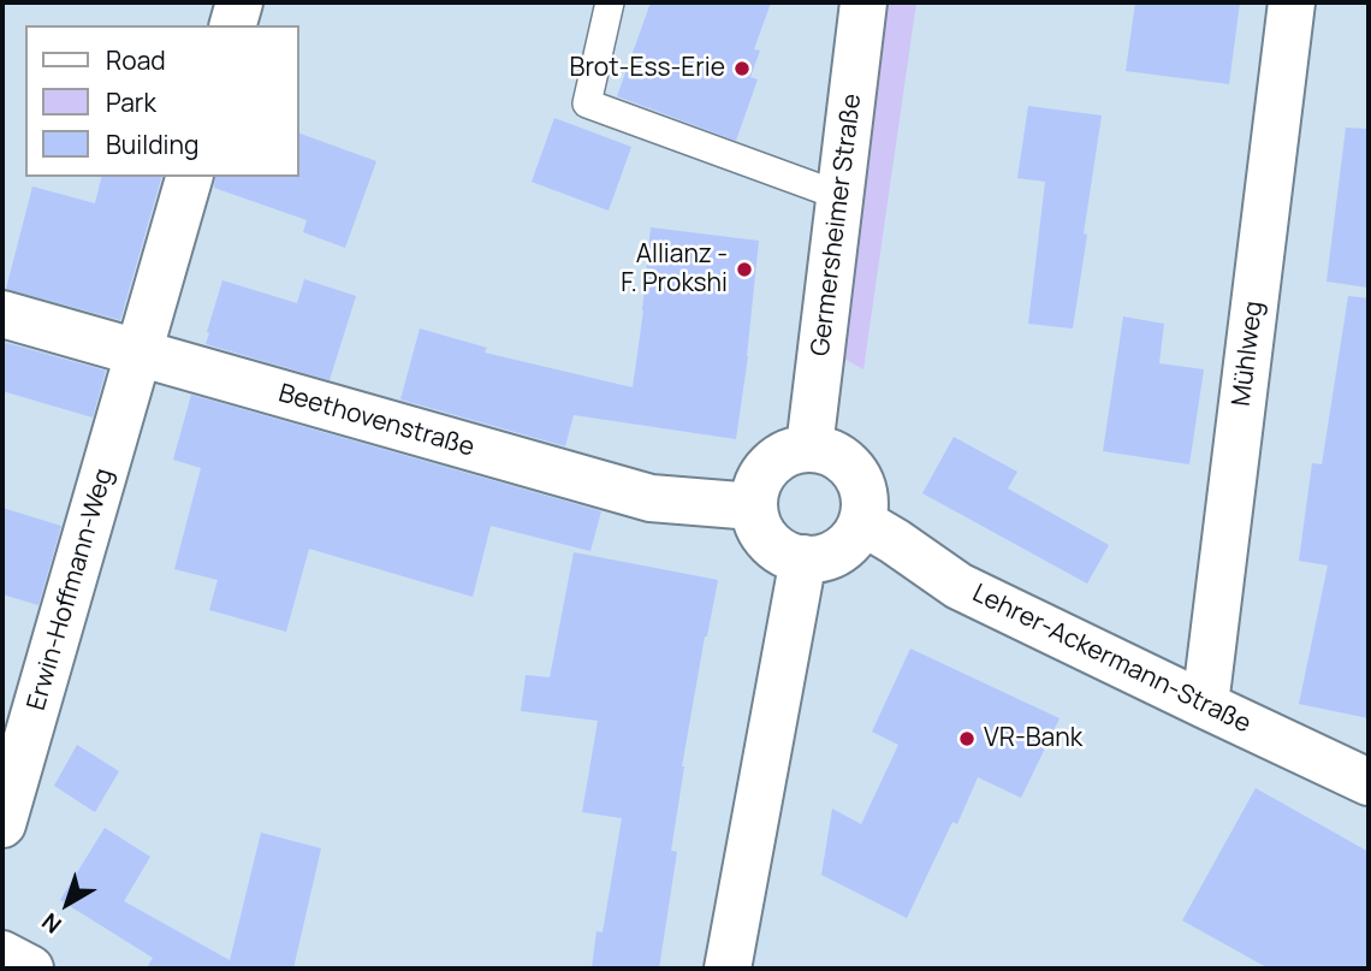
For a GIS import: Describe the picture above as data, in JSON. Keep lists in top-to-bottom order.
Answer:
{
  "streets": {
    "street": [
      "Germersheimer Straße",
      "Mühlweg",
      "Beethovenstraße",
      "Erwin-Hoffmann-Weg",
      "Lehrer-Ackermann-Straße"
    ]
  },
  "crossings": [
    ["Germersheimer Straße", "Beethovenstraße"],
    ["Germersheimer Straße", "Lehrer-Ackermann-Straße"],
    ["Mühlweg", "Lehrer-Ackermann-Straße"],
    ["Beethovenstraße", "Erwin-Hoffmann-Weg"],
    ["Beethovenstraße", "Lehrer-Ackermann-Straße"]
  ],
  "places": ["Brot-Ess-Erie", "Allianz - F. Prokshi", "VR-Bank"],
  "legend": ["Road", "Park", "Building"],
  "north": "bottom left"
}
